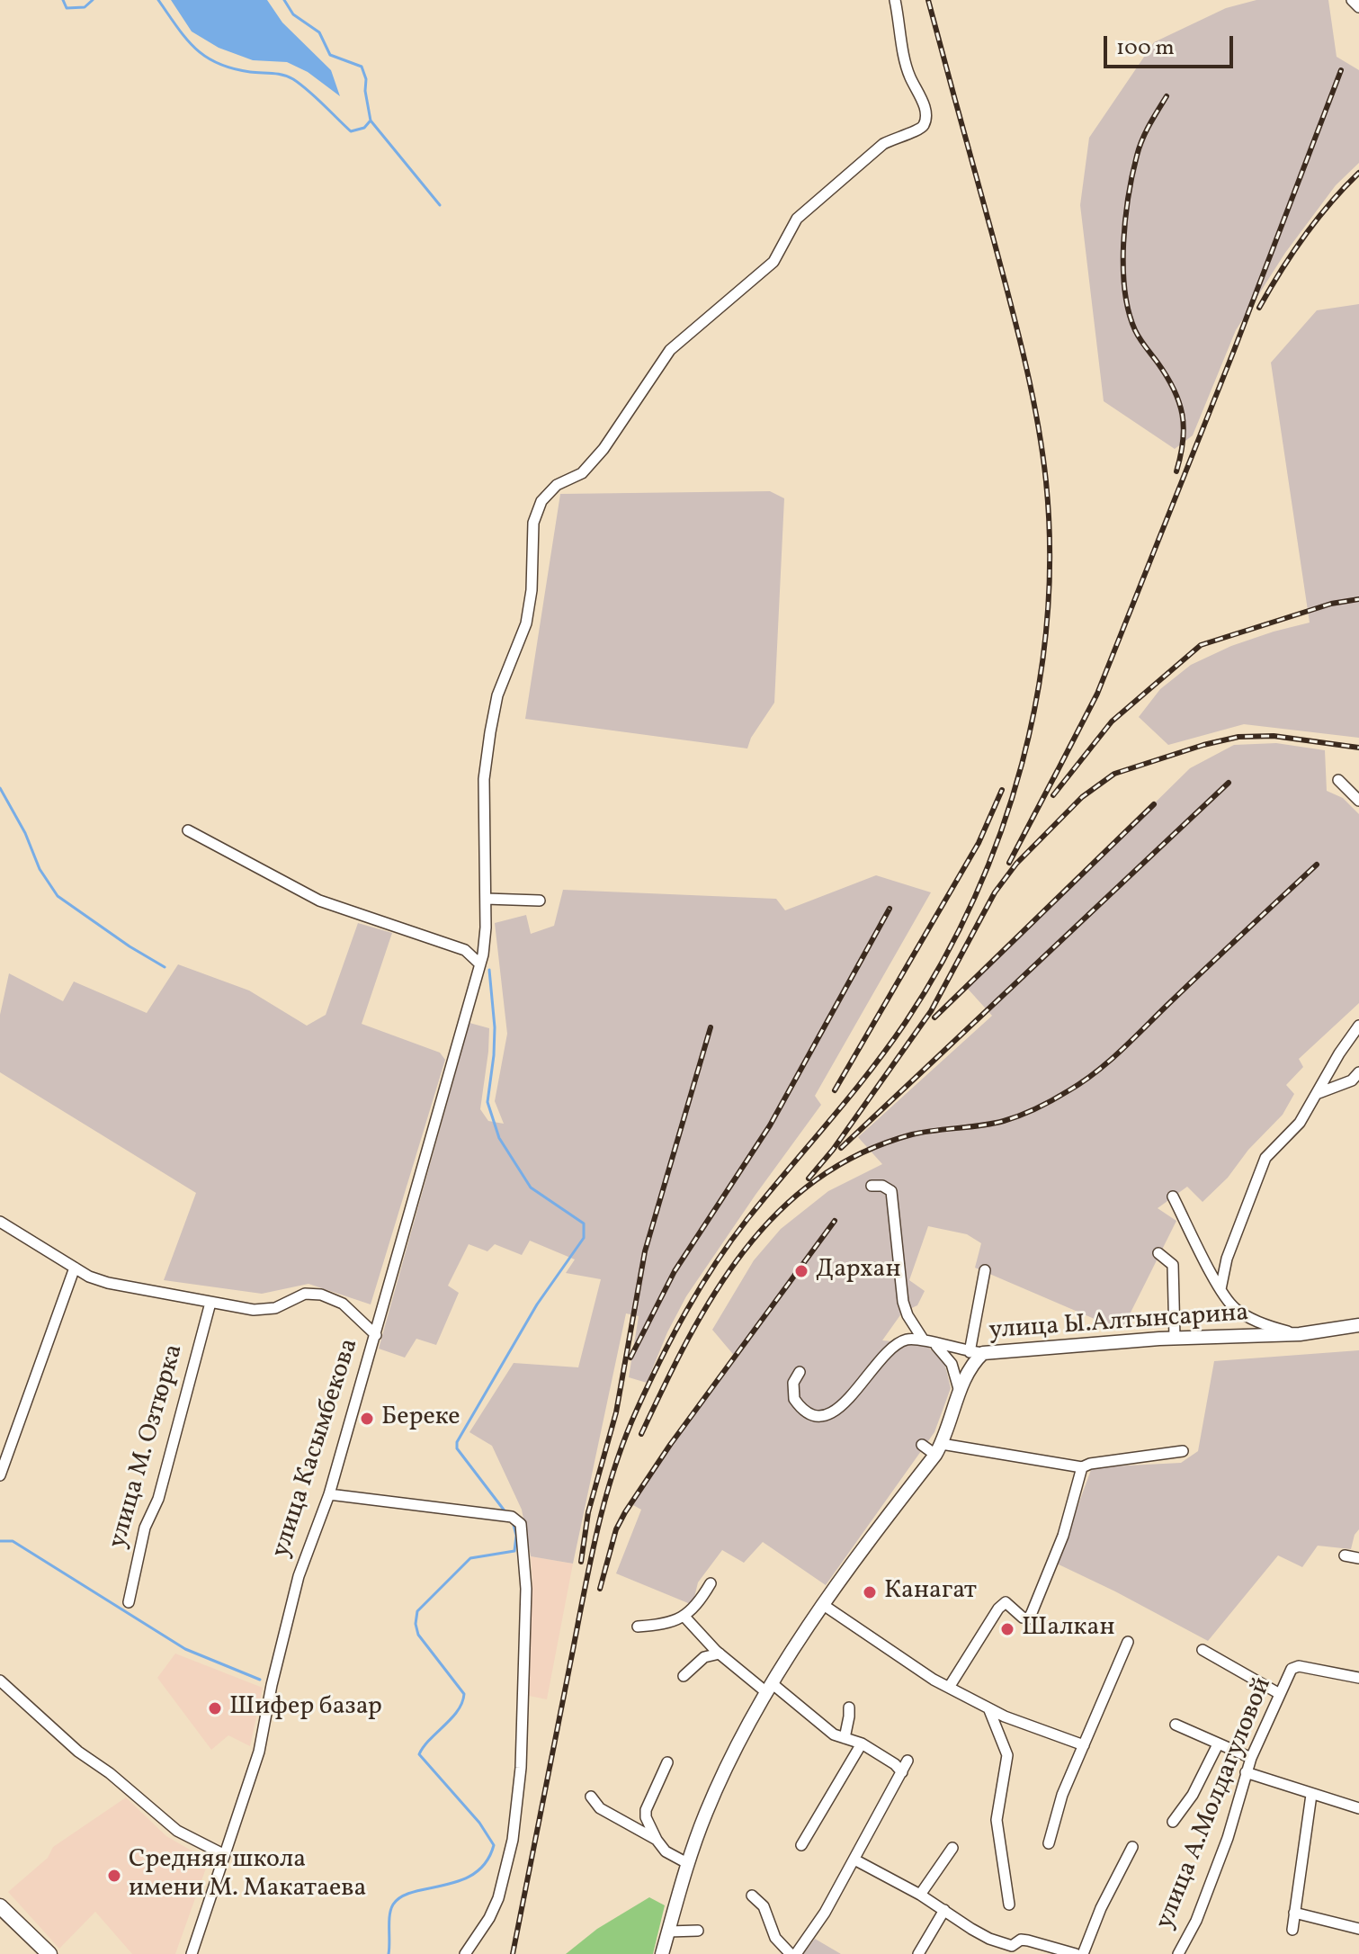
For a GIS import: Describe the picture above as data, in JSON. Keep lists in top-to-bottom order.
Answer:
{
  "streets": {
    "street": [
      "улица Ы.Алтынсарина",
      "улица М. Озтюрка",
      "улица Касымбекова",
      "улица А.Молдагуловой"
    ]
  },
  "places": [
    "Дархан",
    "Береке",
    "Канагат",
    "Шалкан",
    "Шифер базар",
    "Средняя школа имени М. Макатаева"
  ],
  "scale_bar": "100 m"
}
